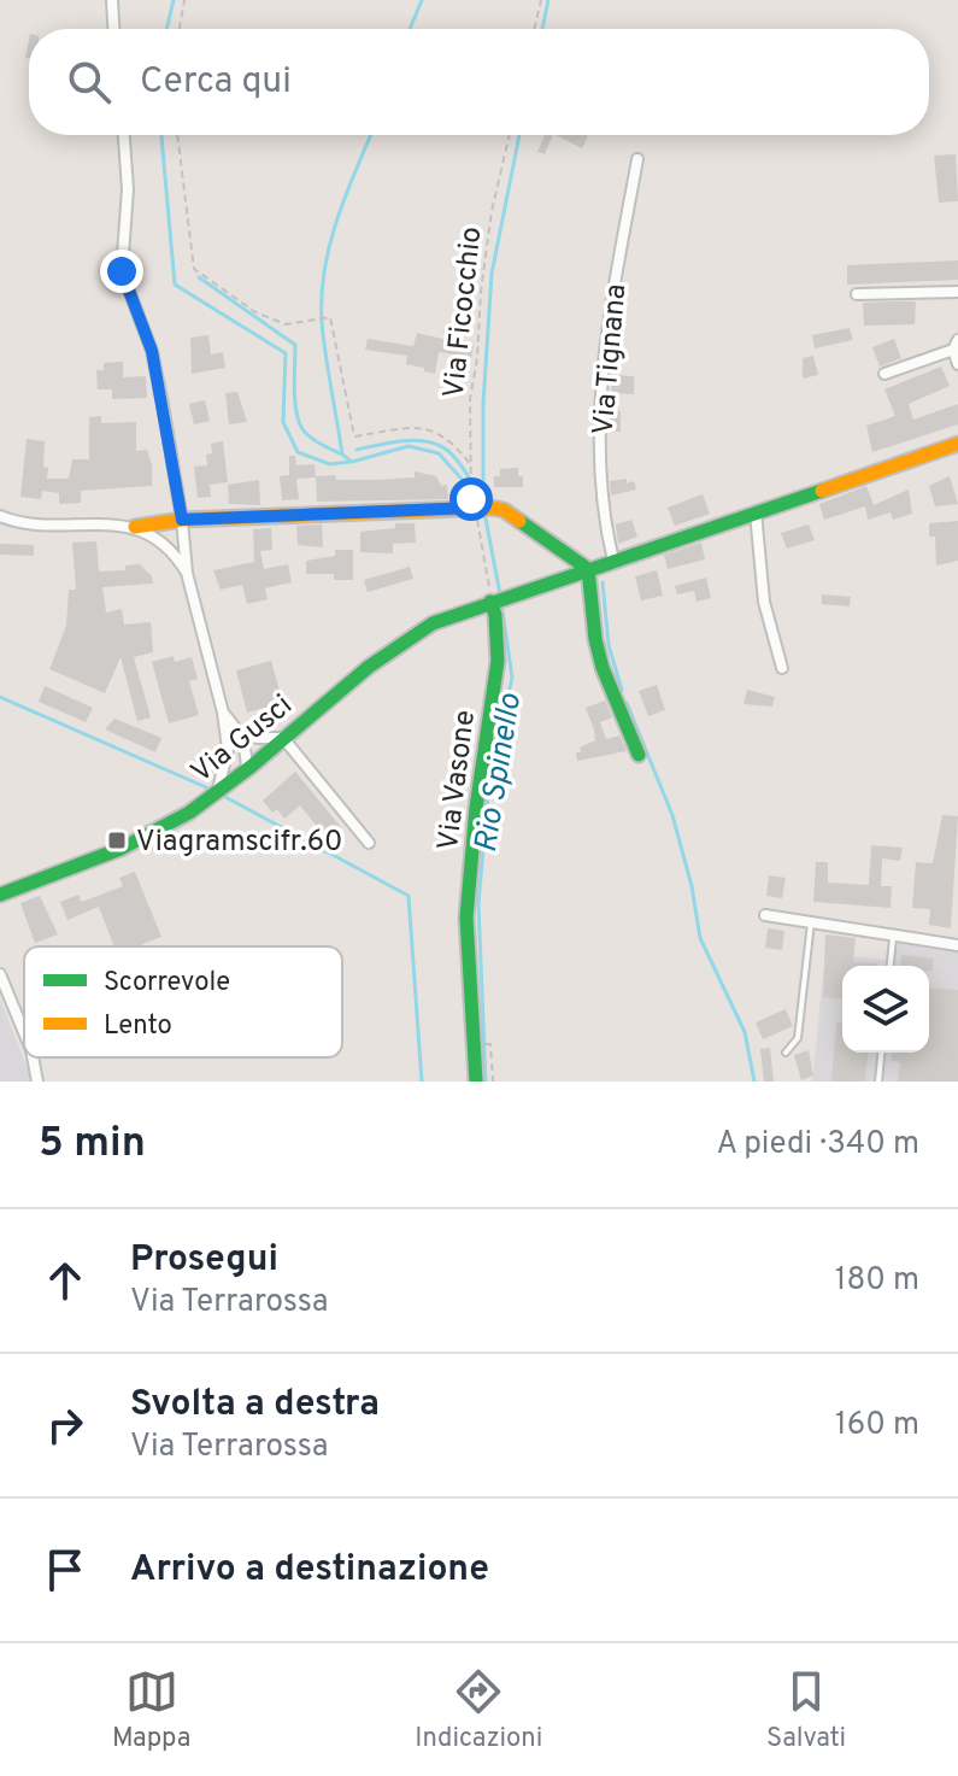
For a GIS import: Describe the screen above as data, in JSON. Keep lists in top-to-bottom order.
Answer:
{
  "streets": {
    "street": ["Via Tignana", "Via Gusci", "Via Vasone"],
    "path": ["Via Ficocchio"]
  },
  "crossings": [
    ["Via Ficocchio", "Via Gusci"],
    ["Via Ficocchio", "Via Vasone"],
    ["Via Tignana", "Via Gusci"],
    ["Via Gusci", "Via Vasone"]
  ],
  "water": ["Rio Spinello"],
  "places": {
    "transit": ["Viagramscifr.60"]
  },
  "legend": ["Scorrevole", "Lento"],
  "page": {
    "search": "Cerca qui",
    "heading": ["5 min", "A piedi · 340 m"],
    "list": [
      ["Prosegui", "Via Terrarossa", "180 m"],
      ["Svolta a destra", "Via Terrarossa", "160 m"],
      "Arrivo a destinazione"
    ],
    "nav": ["Mappa", "Indicazioni", "Salvati"]
  }
}
